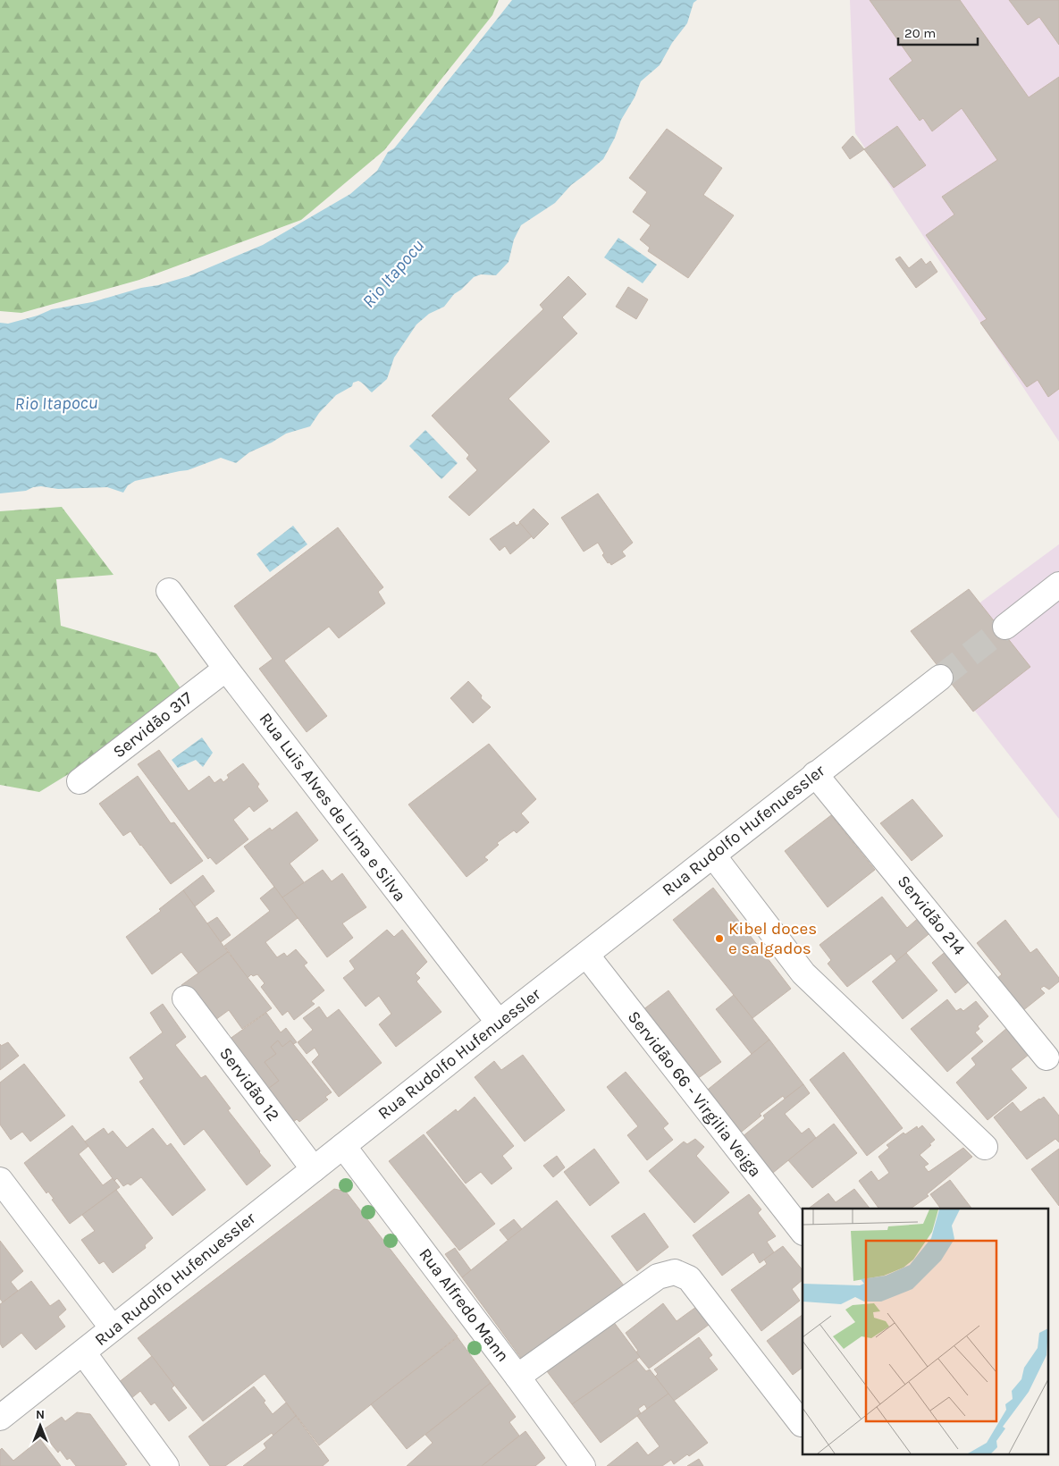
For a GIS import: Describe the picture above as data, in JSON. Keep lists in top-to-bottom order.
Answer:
{
  "streets": {
    "street": [
      "Servidão 317",
      "Rua Luis Alves de Lima e Silva",
      "Rua Rudolfo Hufenuessler",
      "Servidão 214",
      "Servidão 12",
      "Servidão 66 - Virgilia Veiga",
      "Rua Alfredo Mann"
    ]
  },
  "crossings": [
    ["Servidão 317", "Rua Luis Alves de Lima e Silva"],
    ["Rua Luis Alves de Lima e Silva", "Rua Rudolfo Hufenuessler"],
    ["Rua Rudolfo Hufenuessler", "Servidão 214"],
    ["Rua Rudolfo Hufenuessler", "Servidão 12"],
    ["Rua Rudolfo Hufenuessler", "Servidão 66 - Virgilia Veiga"],
    ["Rua Rudolfo Hufenuessler", "Rua Alfredo Mann"]
  ],
  "water": ["Rio Itapocu"],
  "places": ["Kibel doces e salgados"],
  "scale_bar": "20 m",
  "north": "top"
}
